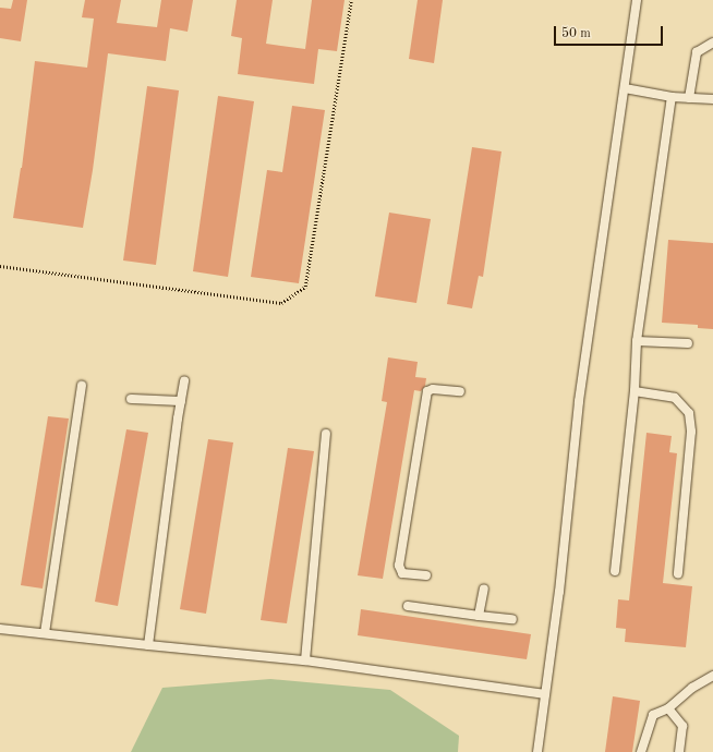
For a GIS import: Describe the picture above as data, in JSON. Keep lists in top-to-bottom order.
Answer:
{
  "scale_bar": "50 m"
}
